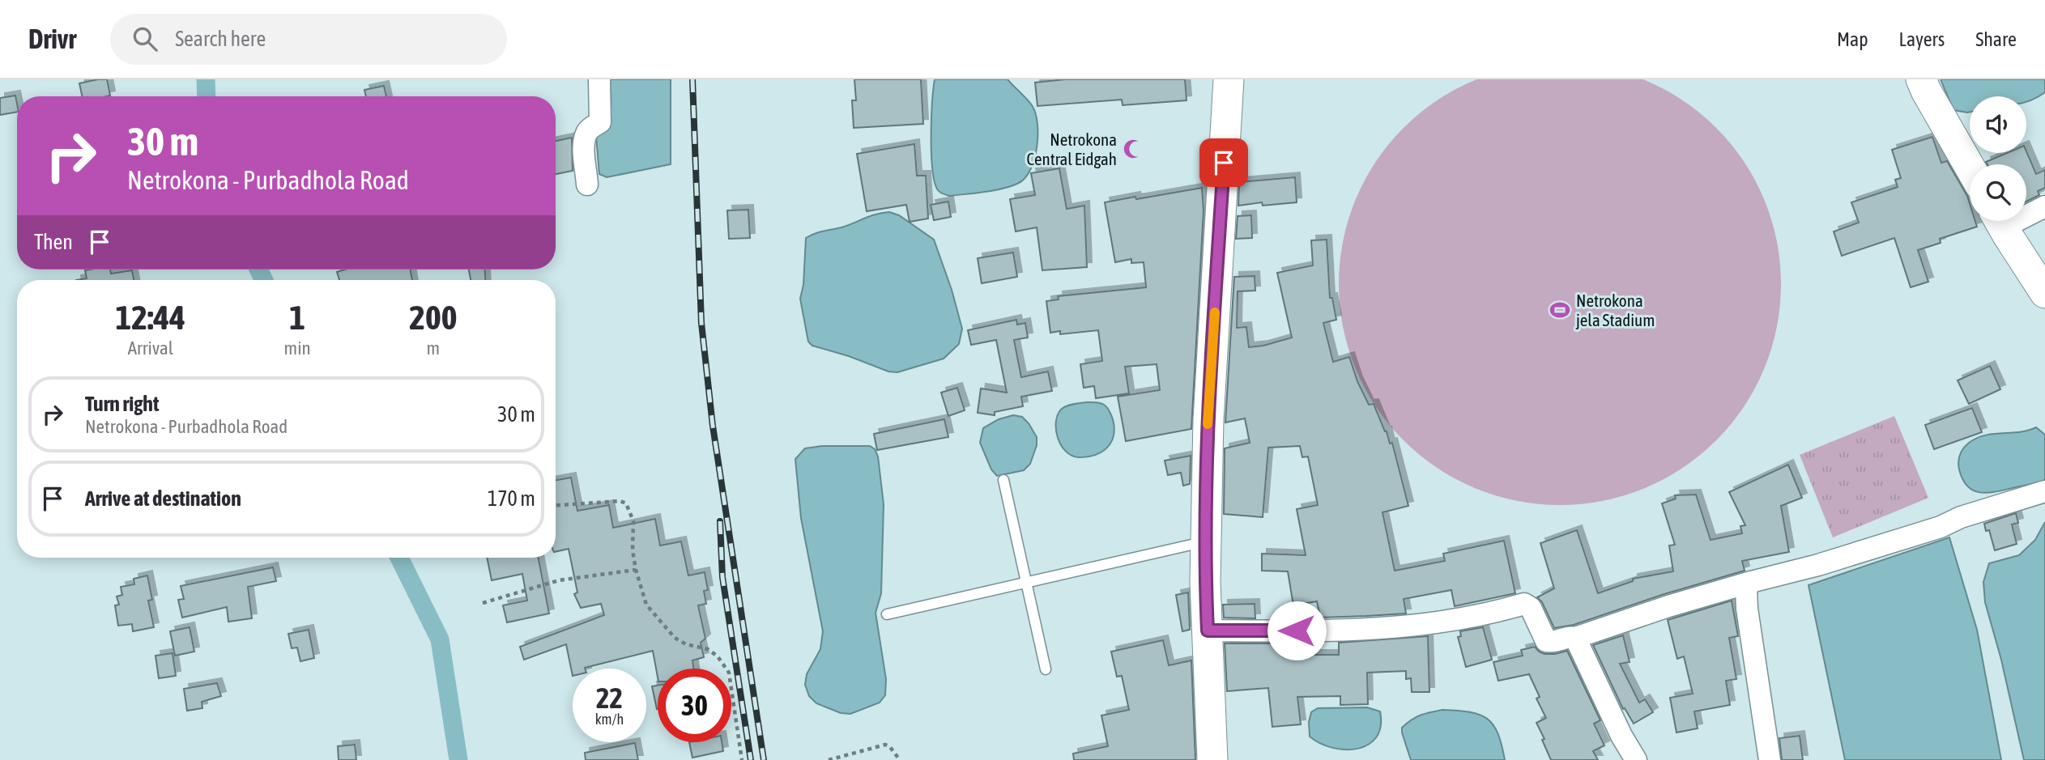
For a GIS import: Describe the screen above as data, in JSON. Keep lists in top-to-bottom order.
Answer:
{
  "places": {
    "mosque": ["Netrokona Central Eidgah"],
    "sports": ["Netrokona jela Stadium"]
  },
  "page": {
    "header": "Drivr",
    "search": "Search here",
    "nav": ["Map", "Layers", "Share"],
    "turn": ["30 m", "Netrokona - Purbadhola Road"],
    "then": "Then",
    "eta": [
      "12:44",
      "Arrival",
      "1",
      "min",
      "200",
      "m"
    ],
    "list": [
      {
        "name": "Turn right",
        "note": "Netrokona - Purbadhola Road",
        "value": "30 m"
      },
      {
        "name": "Arrive at destination",
        "value": "170 m"
      }
    ],
    "speed": "22 km/h",
    "limit": "30"
  }
}
